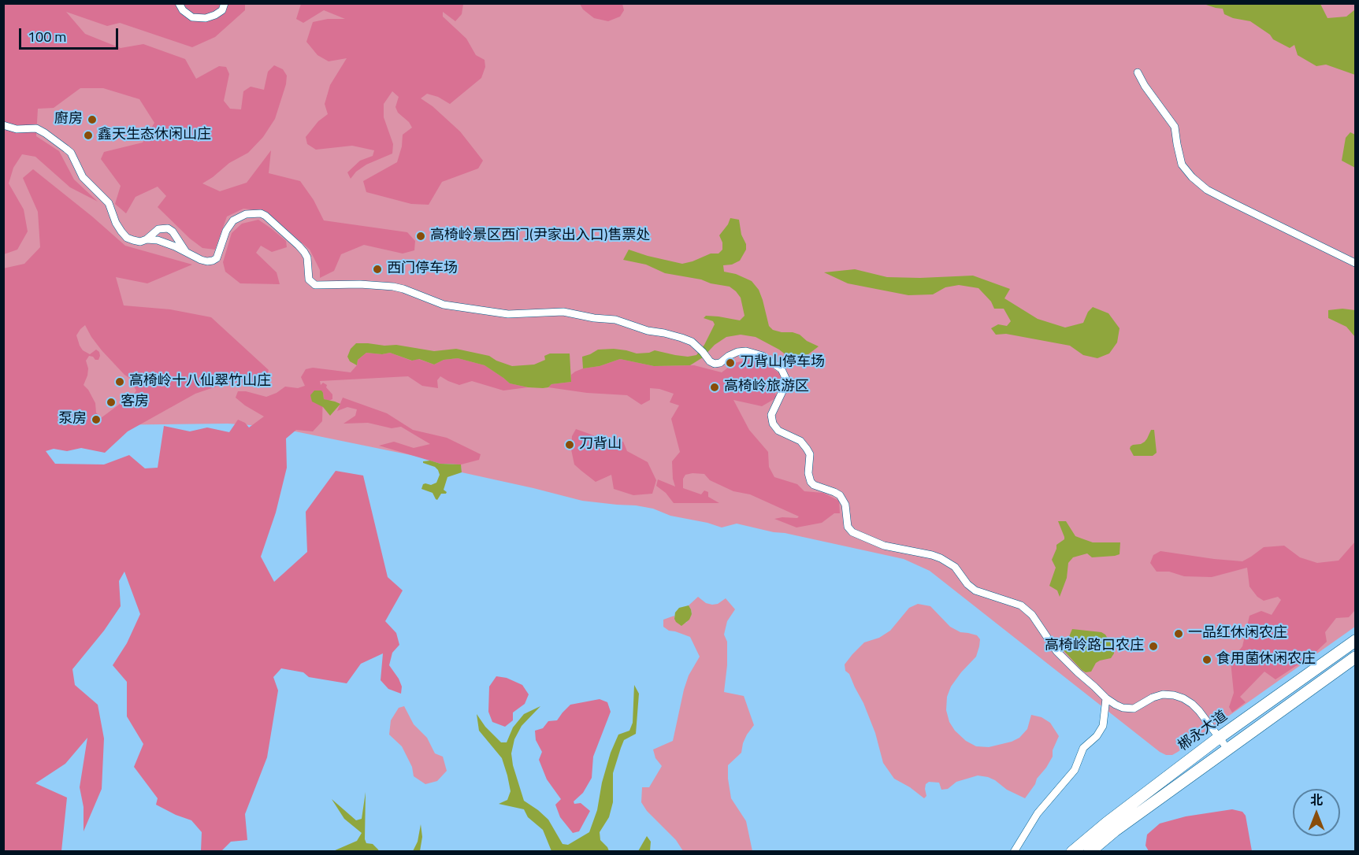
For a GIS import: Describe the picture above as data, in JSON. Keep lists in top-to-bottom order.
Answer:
{
  "streets": {
    "highway": ["郴永大道"]
  },
  "places": [
    "廚房",
    "鑫天生态休闲山庄",
    "高椅岭景区西门(尹家出入口)售票处",
    "西门停车场",
    "刀背山停车场",
    "高椅岭十八仙翠竹山庄",
    "高椅岭旅游区",
    "客房",
    "泵房",
    "刀背山",
    "一品红休闲农庄",
    "高椅岭路口农庄",
    "食用菌休闲农庄"
  ],
  "scale_bar": "100 m",
  "north": "top"
}
